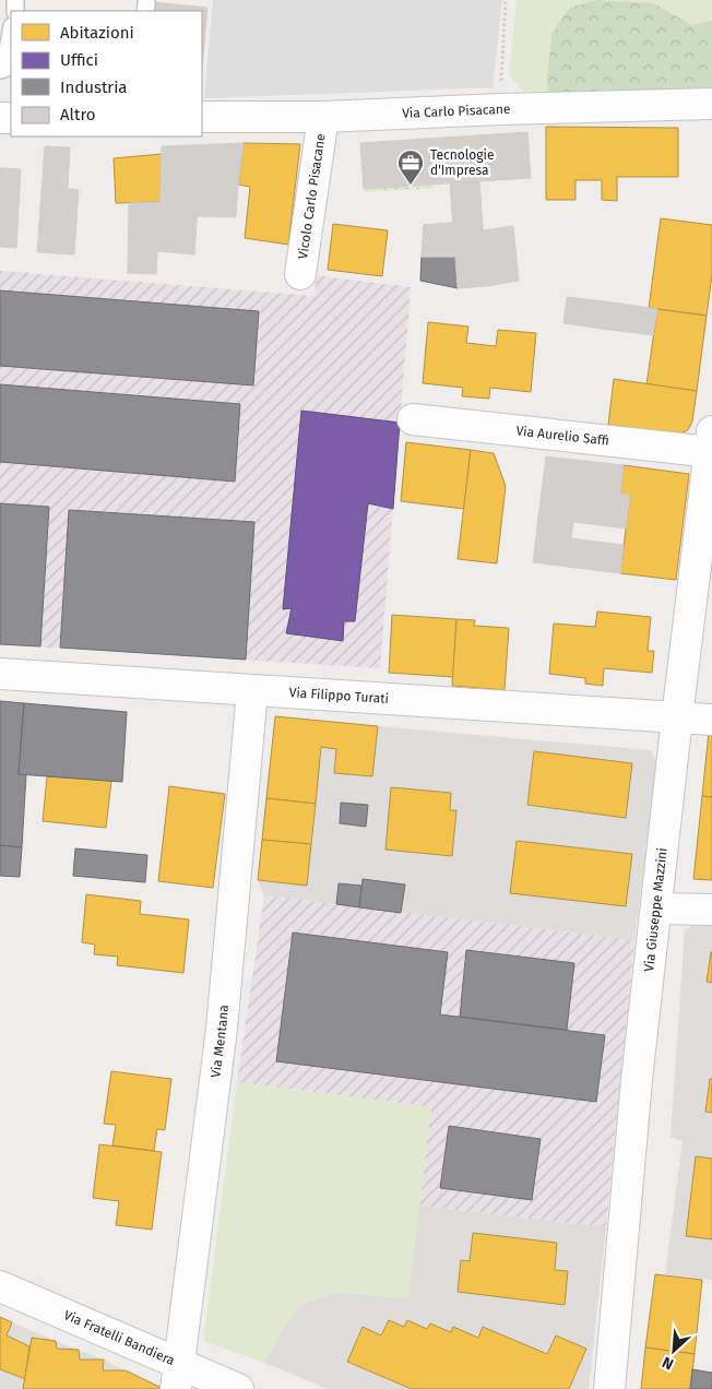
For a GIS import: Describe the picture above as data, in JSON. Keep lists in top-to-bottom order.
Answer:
{
  "streets": {
    "street": [
      "Via Carlo Pisacane",
      "Vicolo Carlo Pisacane",
      "Via Aurelio Saffi",
      "Via Filippo Turati",
      "Via Giuseppe Mazzini",
      "Via Mentana",
      "Via Fratelli Bandiera"
    ]
  },
  "crossings": [
    ["Via Carlo Pisacane", "Vicolo Carlo Pisacane"],
    ["Via Aurelio Saffi", "Via Giuseppe Mazzini"],
    ["Via Filippo Turati", "Via Giuseppe Mazzini"],
    ["Via Filippo Turati", "Via Mentana"],
    ["Via Mentana", "Via Fratelli Bandiera"]
  ],
  "places": {
    "office": ["Tecnologie d'Impresa"]
  },
  "legend": [
    "Abitazioni",
    "Uffici",
    "Industria",
    "Altro"
  ],
  "north": "bottom left"
}
